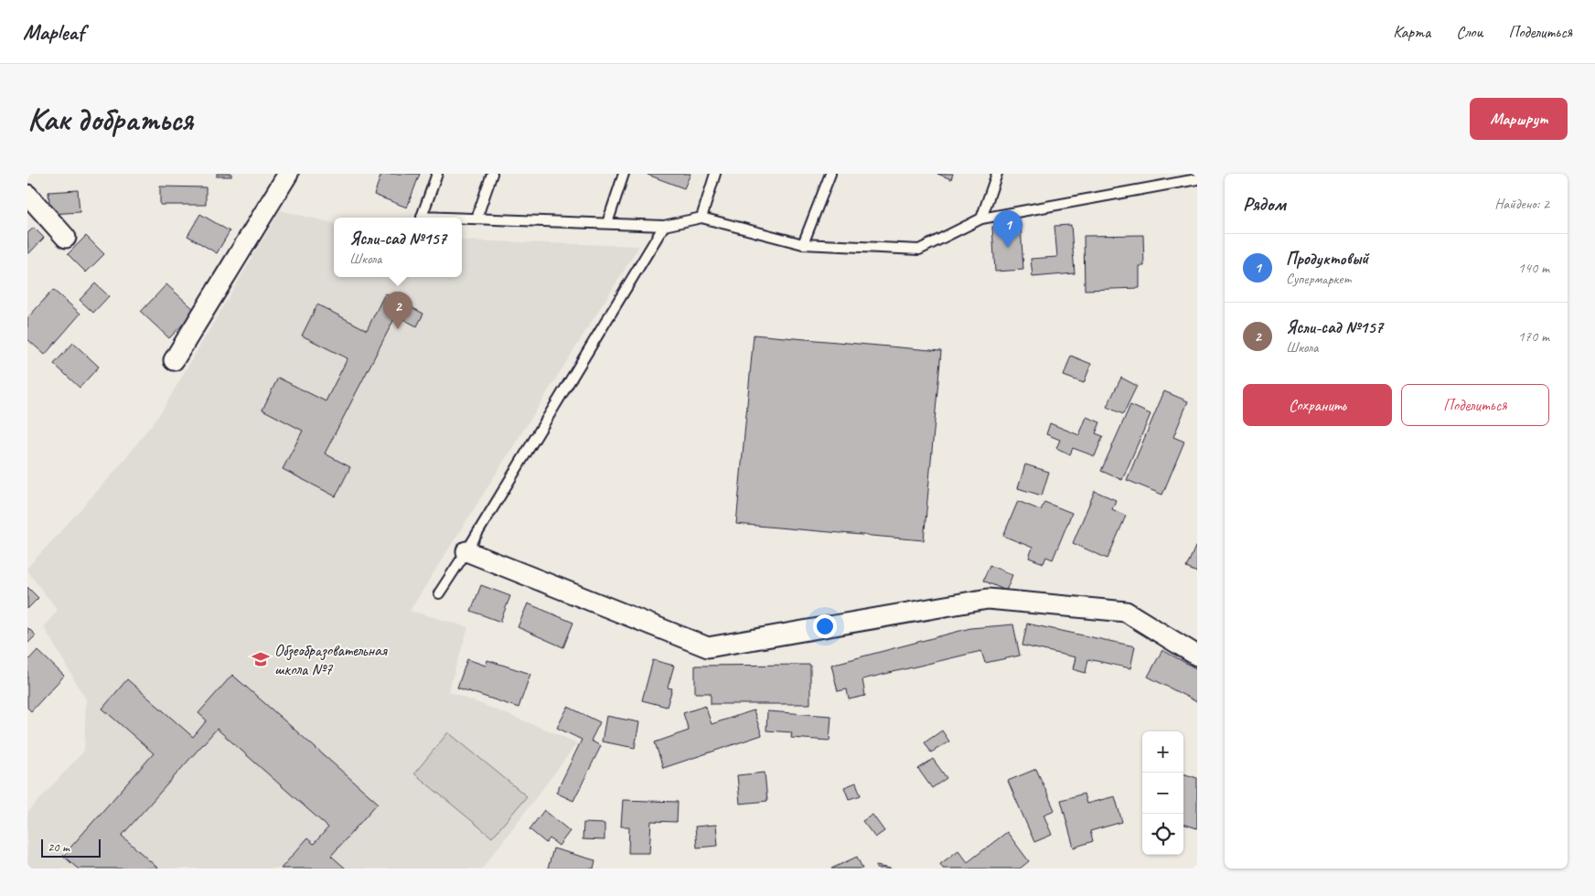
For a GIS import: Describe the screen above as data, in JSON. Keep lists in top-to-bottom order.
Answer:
{
  "places": {
    "school or university": ["Обзеобразовательная школа №7"]
  },
  "scale_bar": "20 m",
  "page": {
    "header": "Mapleaf",
    "nav": ["Карта", "Слои", "Поделиться"],
    "buttons": [
      "Маршрут",
      ["Сохранить", "Поделиться"]
    ],
    "title": "Как добраться",
    "heading": ["Рядом", "Найдено: 2"],
    "pins": ["1", "2"],
    "popup": ["Ясли-сад №157", "Школа"],
    "list": [
      {
        "mark": "1",
        "name": "Продуктовый",
        "note": "Супермаркет",
        "value": "140 m"
      },
      {
        "mark": "2",
        "name": "Ясли-сад №157",
        "note": "Школа",
        "value": "170 m"
      }
    ],
    "map_buttons": ["+", "−"],
    "scale": "20 m"
  }
}
